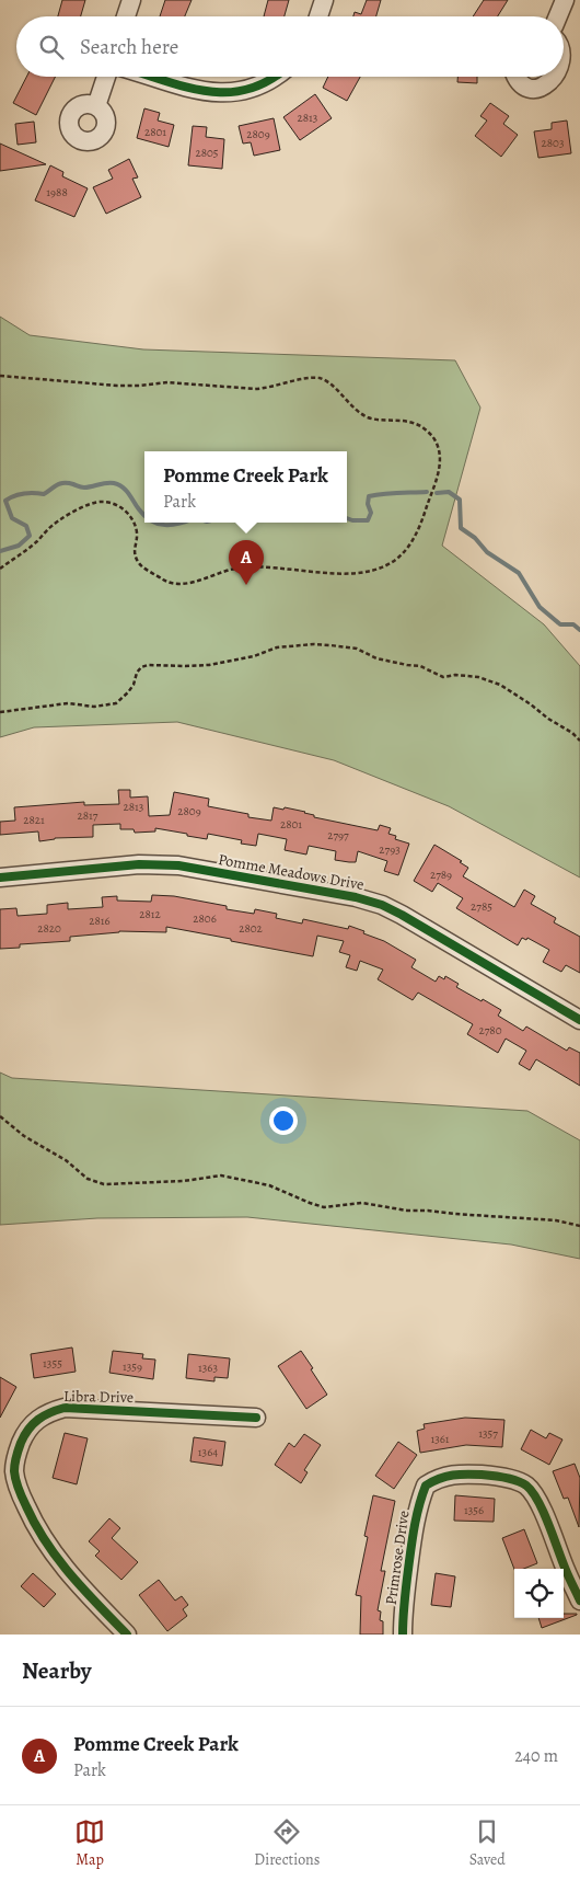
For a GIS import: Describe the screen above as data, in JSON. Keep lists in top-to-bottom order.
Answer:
{
  "streets": {
    "street": ["Pomme Meadows Drive", "Libra Drive", "Primrose Drive"]
  },
  "house_numbers": [
    "2813",
    "2801",
    "2809",
    "2803",
    "2805",
    "1988",
    "2813",
    "2809",
    "2817",
    "2821",
    "2801",
    "2797",
    "2793",
    "2789",
    "2785",
    "2812",
    "2806",
    "2816",
    "2820",
    "2802",
    "2780",
    "1355",
    "1359",
    "1363",
    "1357",
    "1361",
    "1364",
    "1356"
  ],
  "page": {
    "search": "Search here",
    "popup": ["Pomme Creek Park", "Park"],
    "pins": "A",
    "heading": "Nearby",
    "list": [
      {
        "mark": "A",
        "name": "Pomme Creek Park",
        "note": "Park",
        "value": "240 m"
      }
    ],
    "nav": ["Map", "Directions", "Saved"]
  }
}
